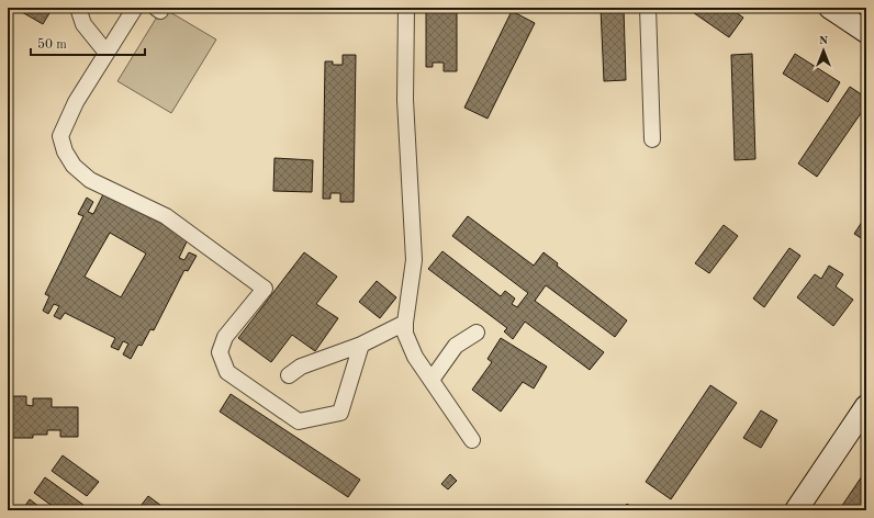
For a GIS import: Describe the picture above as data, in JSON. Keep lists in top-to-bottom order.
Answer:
{
  "scale_bar": "50 m",
  "north": "top"
}
